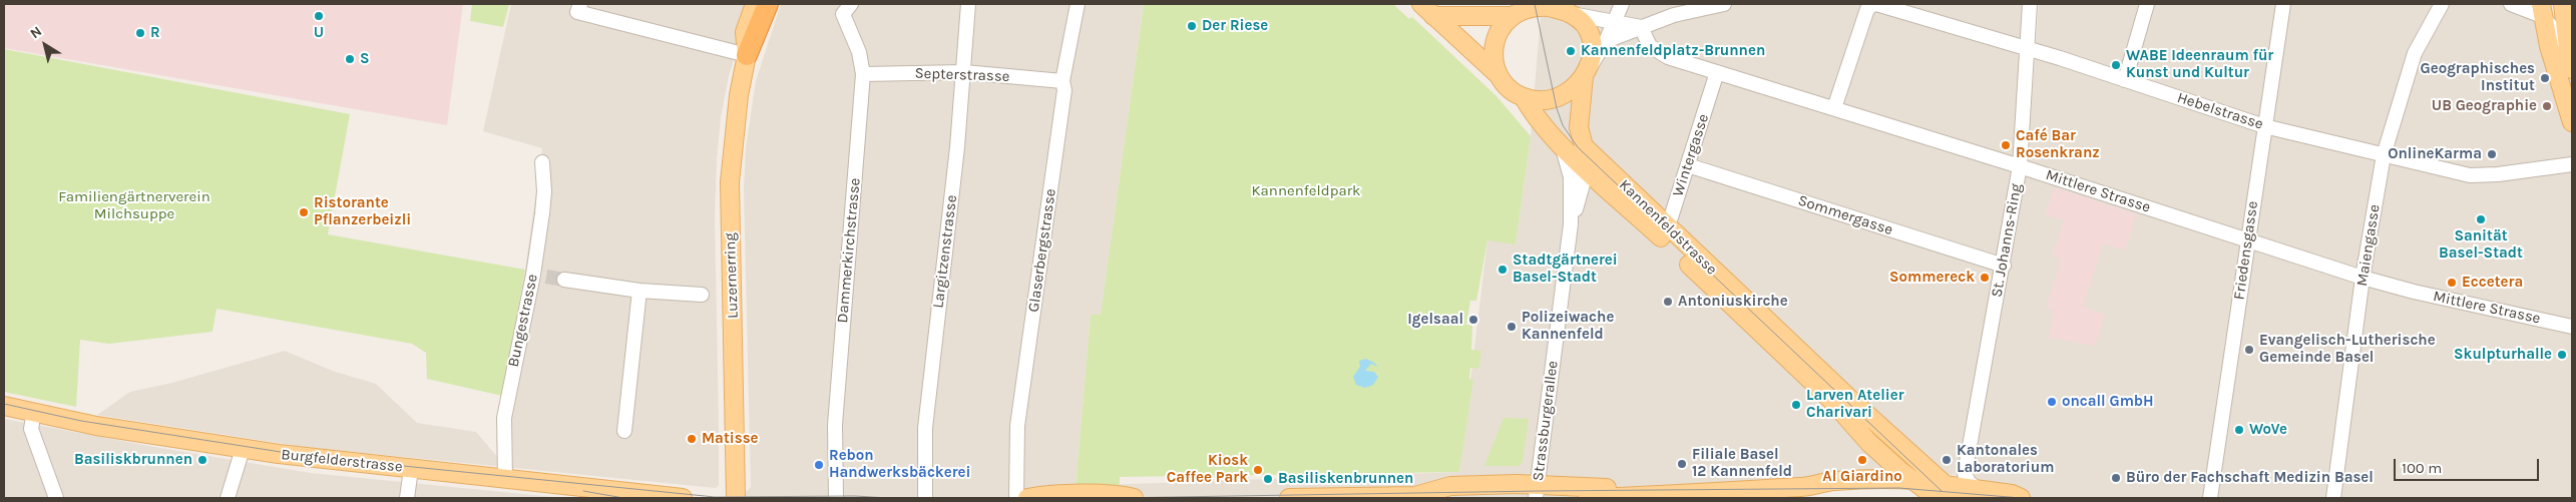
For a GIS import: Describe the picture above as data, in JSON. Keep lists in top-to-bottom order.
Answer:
{
  "streets": {
    "main road": ["Kannenfeldstrasse", "Luzernerring", "Burgfelderstrasse"],
    "street": [
      "Septerstrasse",
      "Hebelstrasse",
      "Wintergasse",
      "Mittlere Strasse",
      "Sommergasse",
      "St. Johanns-Ring",
      "Maiengasse",
      "Dammerkirchstrasse",
      "Glaserbergstrasse",
      "Friedensgasse",
      "Largitzenstrasse",
      "Bungestrasse",
      "Strassburgerallee"
    ]
  },
  "crossings": [
    ["Septerstrasse", "Dammerkirchstrasse"],
    ["Septerstrasse", "Glaserbergstrasse"],
    ["Septerstrasse", "Largitzenstrasse"],
    ["Hebelstrasse", "St. Johanns-Ring"],
    ["Hebelstrasse", "Maiengasse"],
    ["Hebelstrasse", "Friedensgasse"],
    ["Wintergasse", "Mittlere Strasse"],
    ["Wintergasse", "Sommergasse"],
    ["Wintergasse", "Kannenfeldstrasse"],
    ["Mittlere Strasse", "St. Johanns-Ring"],
    ["Mittlere Strasse", "Maiengasse"],
    ["Mittlere Strasse", "Friedensgasse"],
    ["Sommergasse", "St. Johanns-Ring"],
    ["Kannenfeldstrasse", "Strassburgerallee"],
    ["Bungestrasse", "Burgfelderstrasse"]
  ],
  "parks": ["Kannenfeldpark", "Familiengärtnerverein Milchsuppe"],
  "places": [
    "U",
    "Der Riese",
    "R",
    "Kannenfeldplatz-Brunnen",
    "S",
    "WABE Ideenraum für Kunst und Kultur",
    "Geographisches Institut",
    "UB Geographie",
    "Café Bar Rosenkranz",
    "OnlineKarma",
    "Ristorante Pflanzerbeizli",
    "Sanität Basel-Stadt",
    "Stadtgärtnerei Basel-Stadt",
    "Sommereck",
    "Eccetera",
    "Antoniuskirche",
    "Igelsaal",
    "Polizeiwache Kannenfeld",
    "Evangelisch-Lutherische Gemeinde Basel",
    "Skulpturhalle",
    "oncall GmbH",
    "Larven Atelier Charivari",
    "WoVe",
    "Matisse",
    "Basiliskbrunnen",
    "Al Giardino",
    "Kantonales Laboratorium",
    "Filiale Basel 12 Kannenfeld",
    "Rebon Handwerksbäckerei",
    "Kiosk Caffee Park",
    "Büro der Fachschaft Medizin Basel",
    "Basiliskenbrunnen"
  ],
  "scale_bar": "100 m",
  "north": "top left"
}
